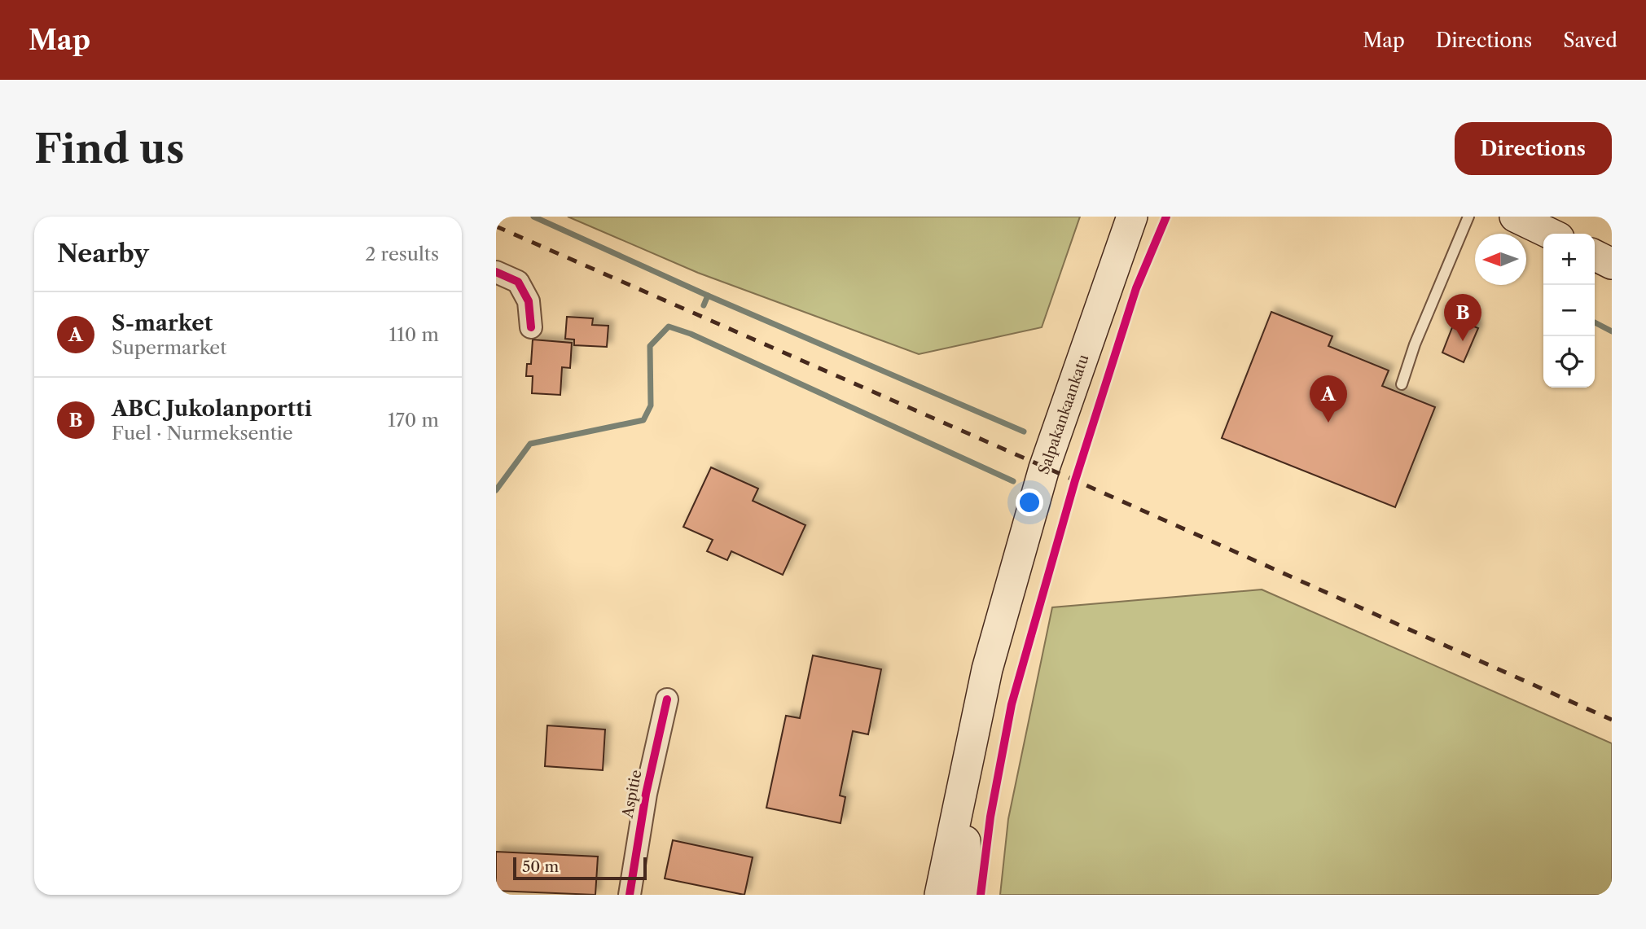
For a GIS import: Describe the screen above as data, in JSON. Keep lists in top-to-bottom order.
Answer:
{
  "streets": {
    "main road": ["Salpakankaankatu"],
    "street": ["Aspitie"]
  },
  "scale_bar": "50 m",
  "north": "left",
  "page": {
    "header": "Map",
    "nav": ["Map", "Directions", "Saved"],
    "buttons": "Directions",
    "title": "Find us",
    "heading": ["Nearby", "2 results"],
    "map_buttons": ["+", "−"],
    "list": [
      {
        "mark": "A",
        "name": "S-market",
        "note": "Supermarket",
        "value": "110 m"
      },
      {
        "mark": "B",
        "name": "ABC Jukolanportti",
        "note": "Fuel · Nurmeksentie",
        "value": "170 m"
      }
    ],
    "pins": ["B", "A"],
    "scale": "50 m"
  }
}
